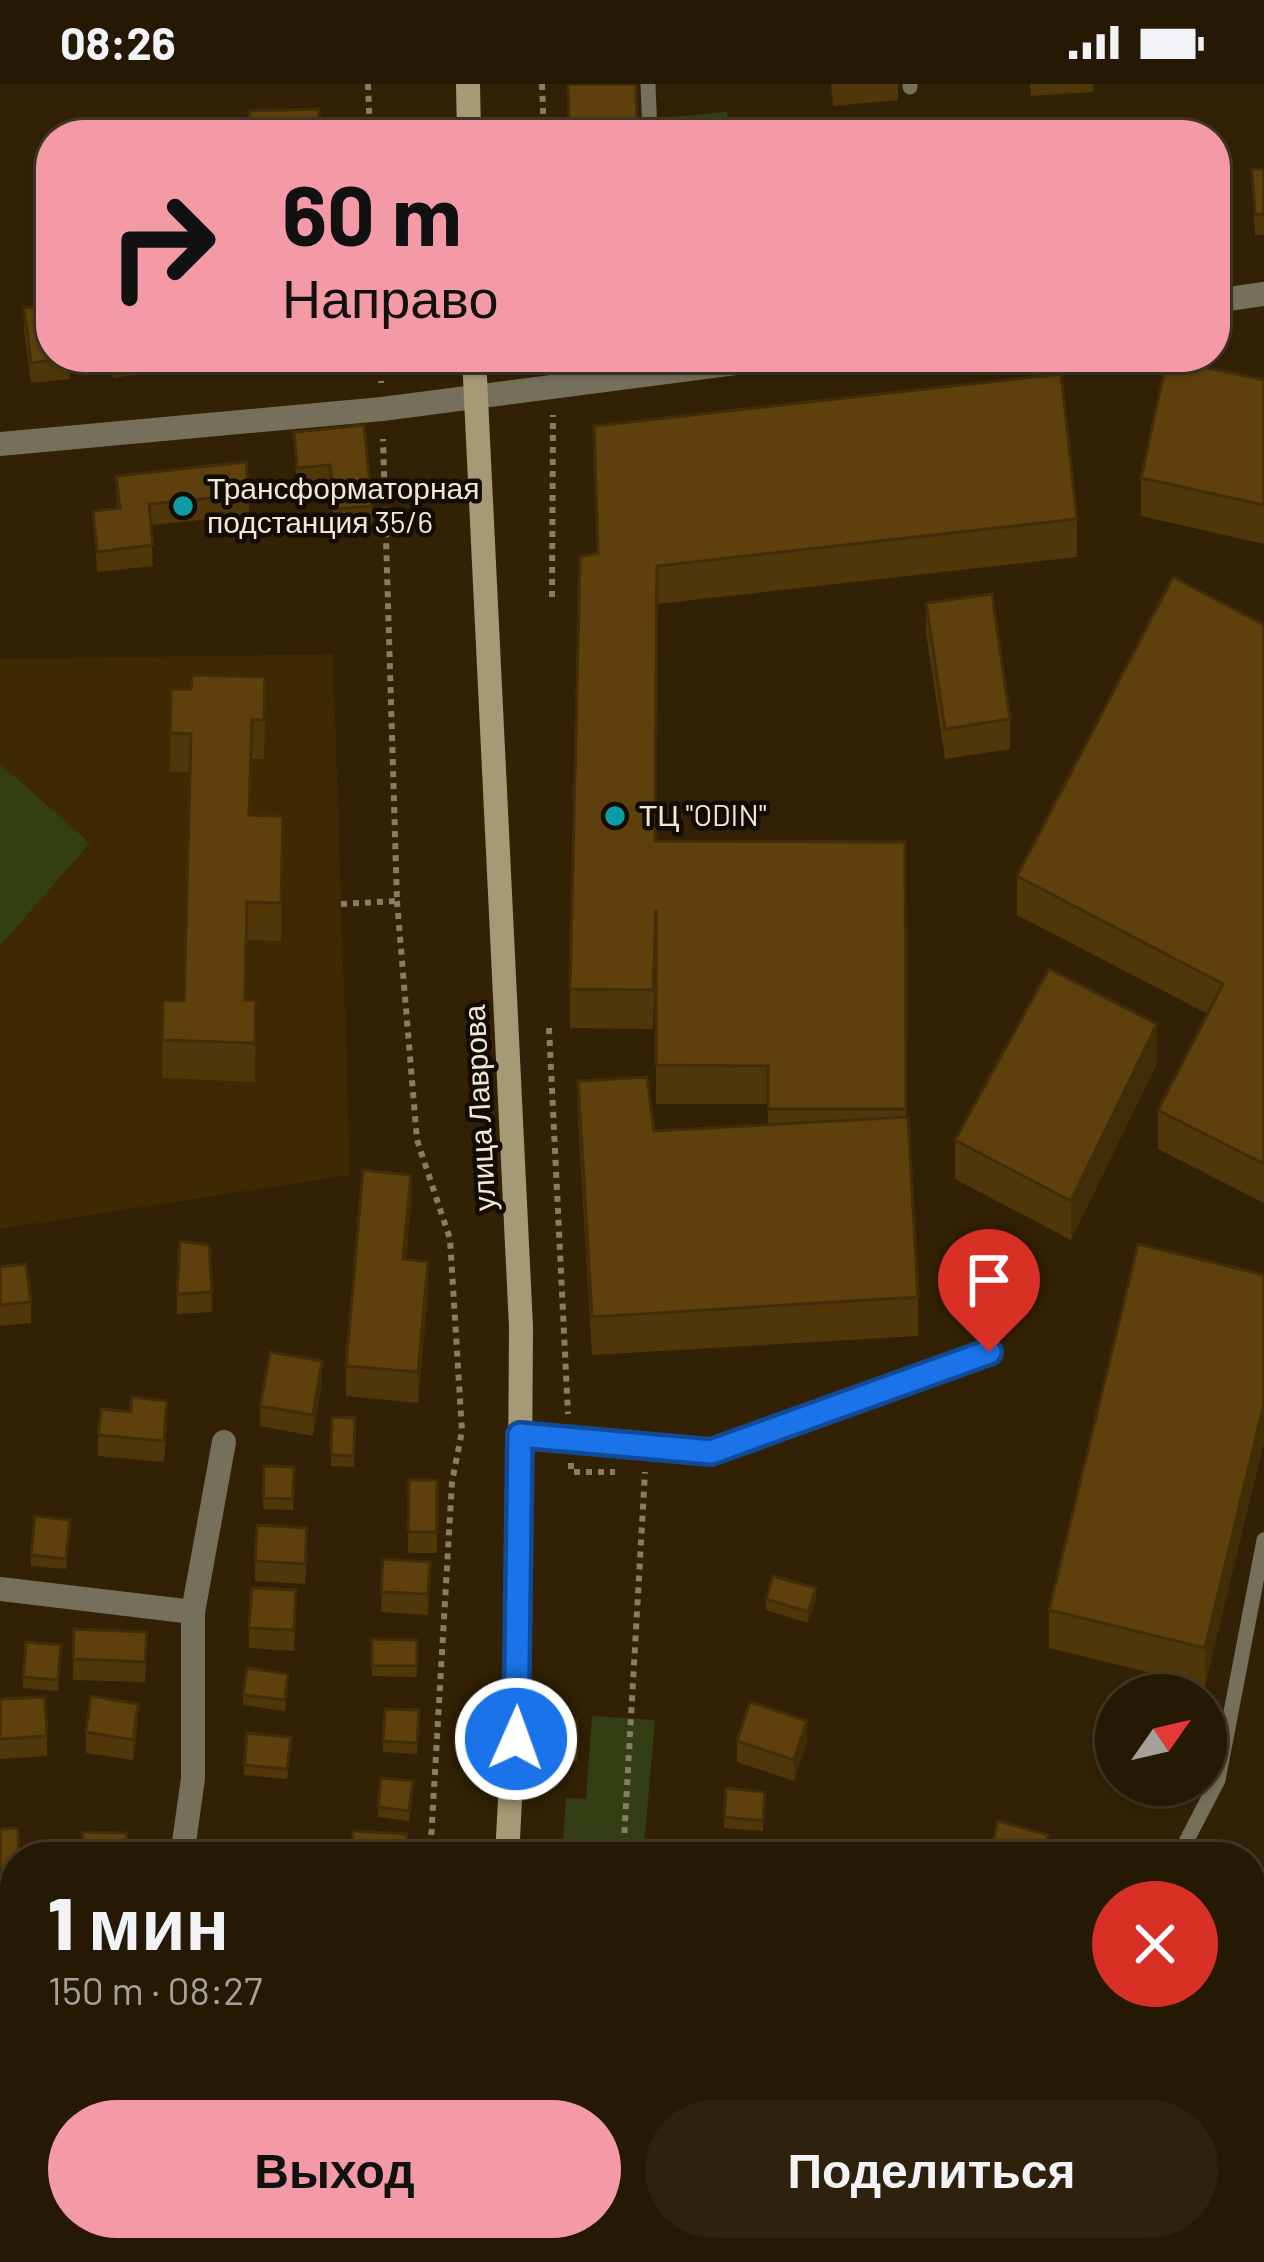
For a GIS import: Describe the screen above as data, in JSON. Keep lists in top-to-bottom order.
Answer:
{
  "streets": {
    "main road": ["улица Лаврова"]
  },
  "places": ["Трансформаторная подстанция 35/6", "ТЦ \"ODIN\""],
  "north": "top right",
  "page": {
    "status": "08:26",
    "turn": ["60 m", "Направо"],
    "heading": ["1 мин", "150 m · 08:27"],
    "buttons": ["Выход", "Поделиться"]
  }
}
